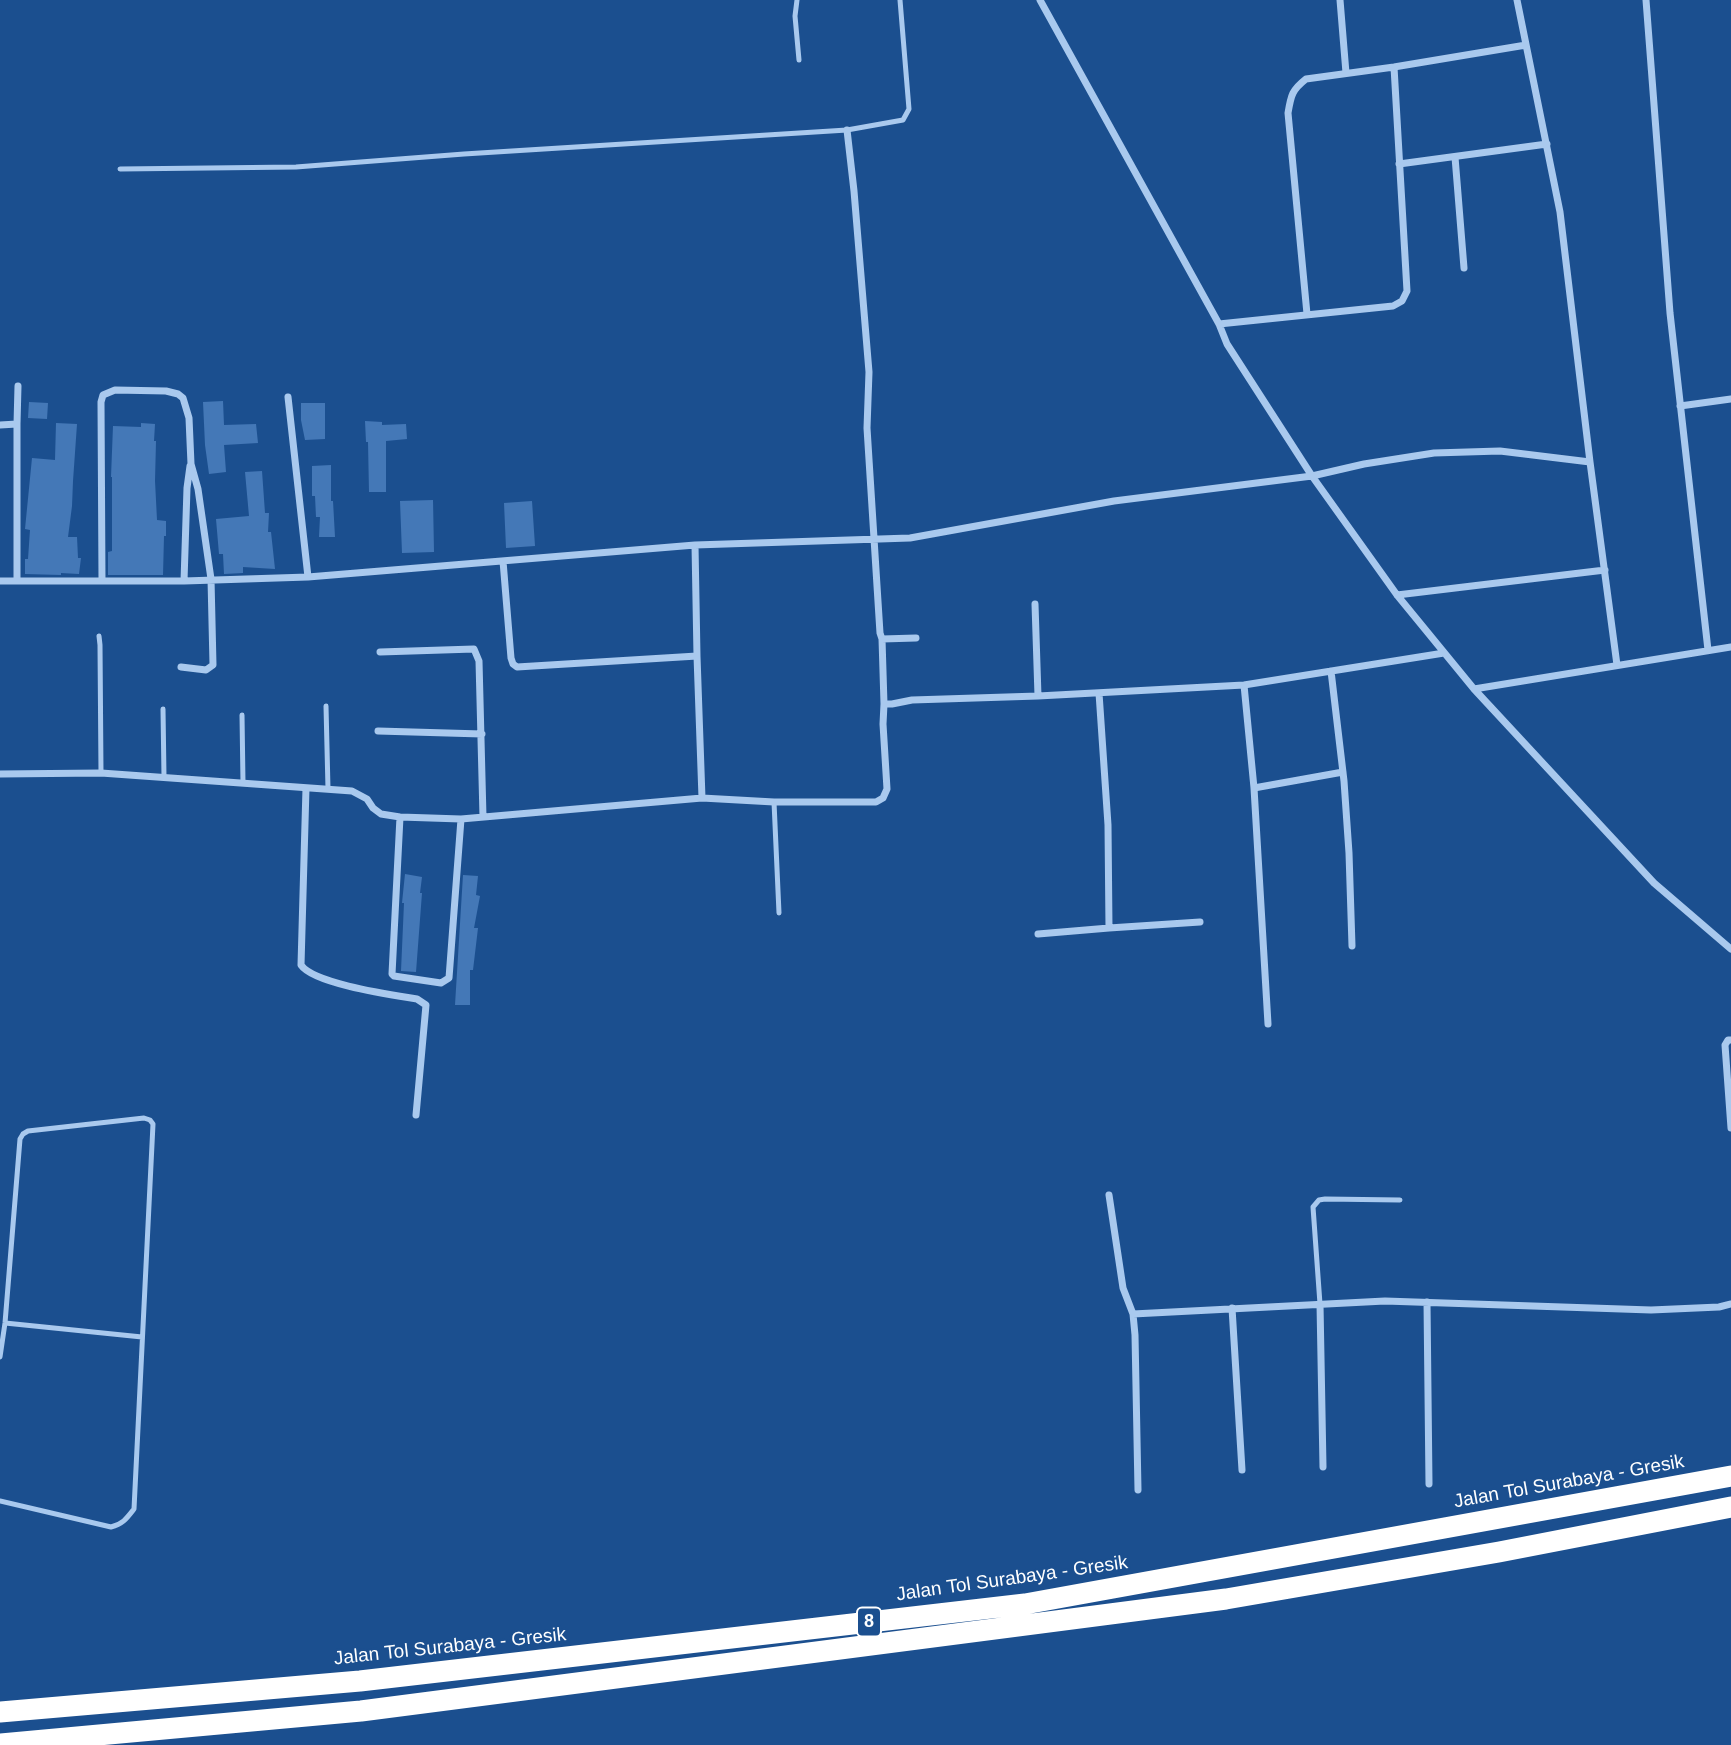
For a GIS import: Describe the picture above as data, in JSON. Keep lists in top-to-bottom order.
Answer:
{
  "streets": {
    "highway": ["Jalan Tol Surabaya - Gresik", "8"]
  }
}
